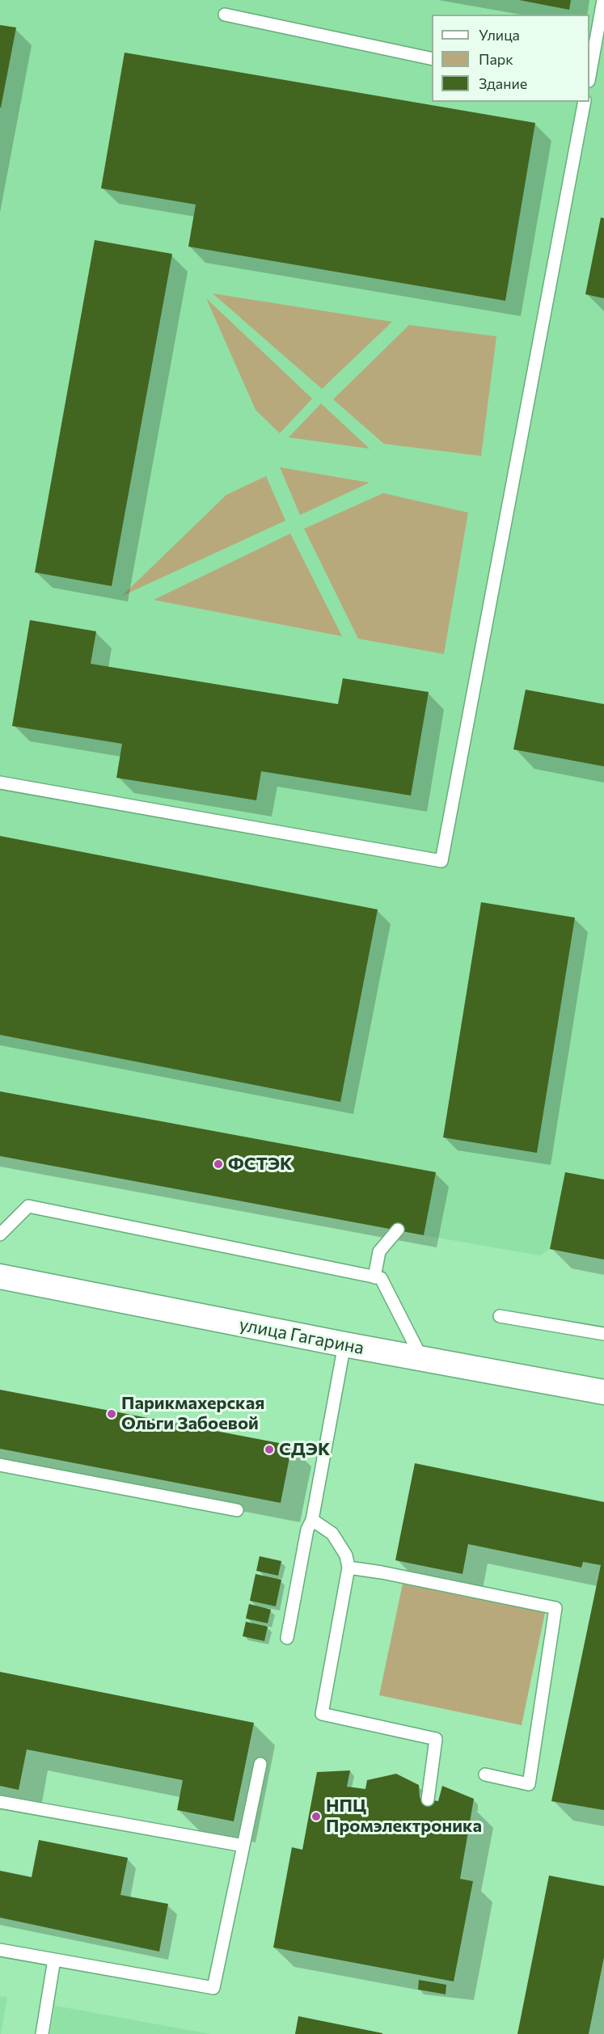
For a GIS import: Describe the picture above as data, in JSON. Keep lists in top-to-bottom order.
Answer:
{
  "streets": {
    "street": ["улица Гагарина"]
  },
  "places": [
    "ФСТЭК",
    "Парикмахерская Ольги Забоевой",
    "СДЭК",
    "НПЦ Промэлектроника"
  ],
  "legend": ["Улица", "Парк", "Здание"]
}
